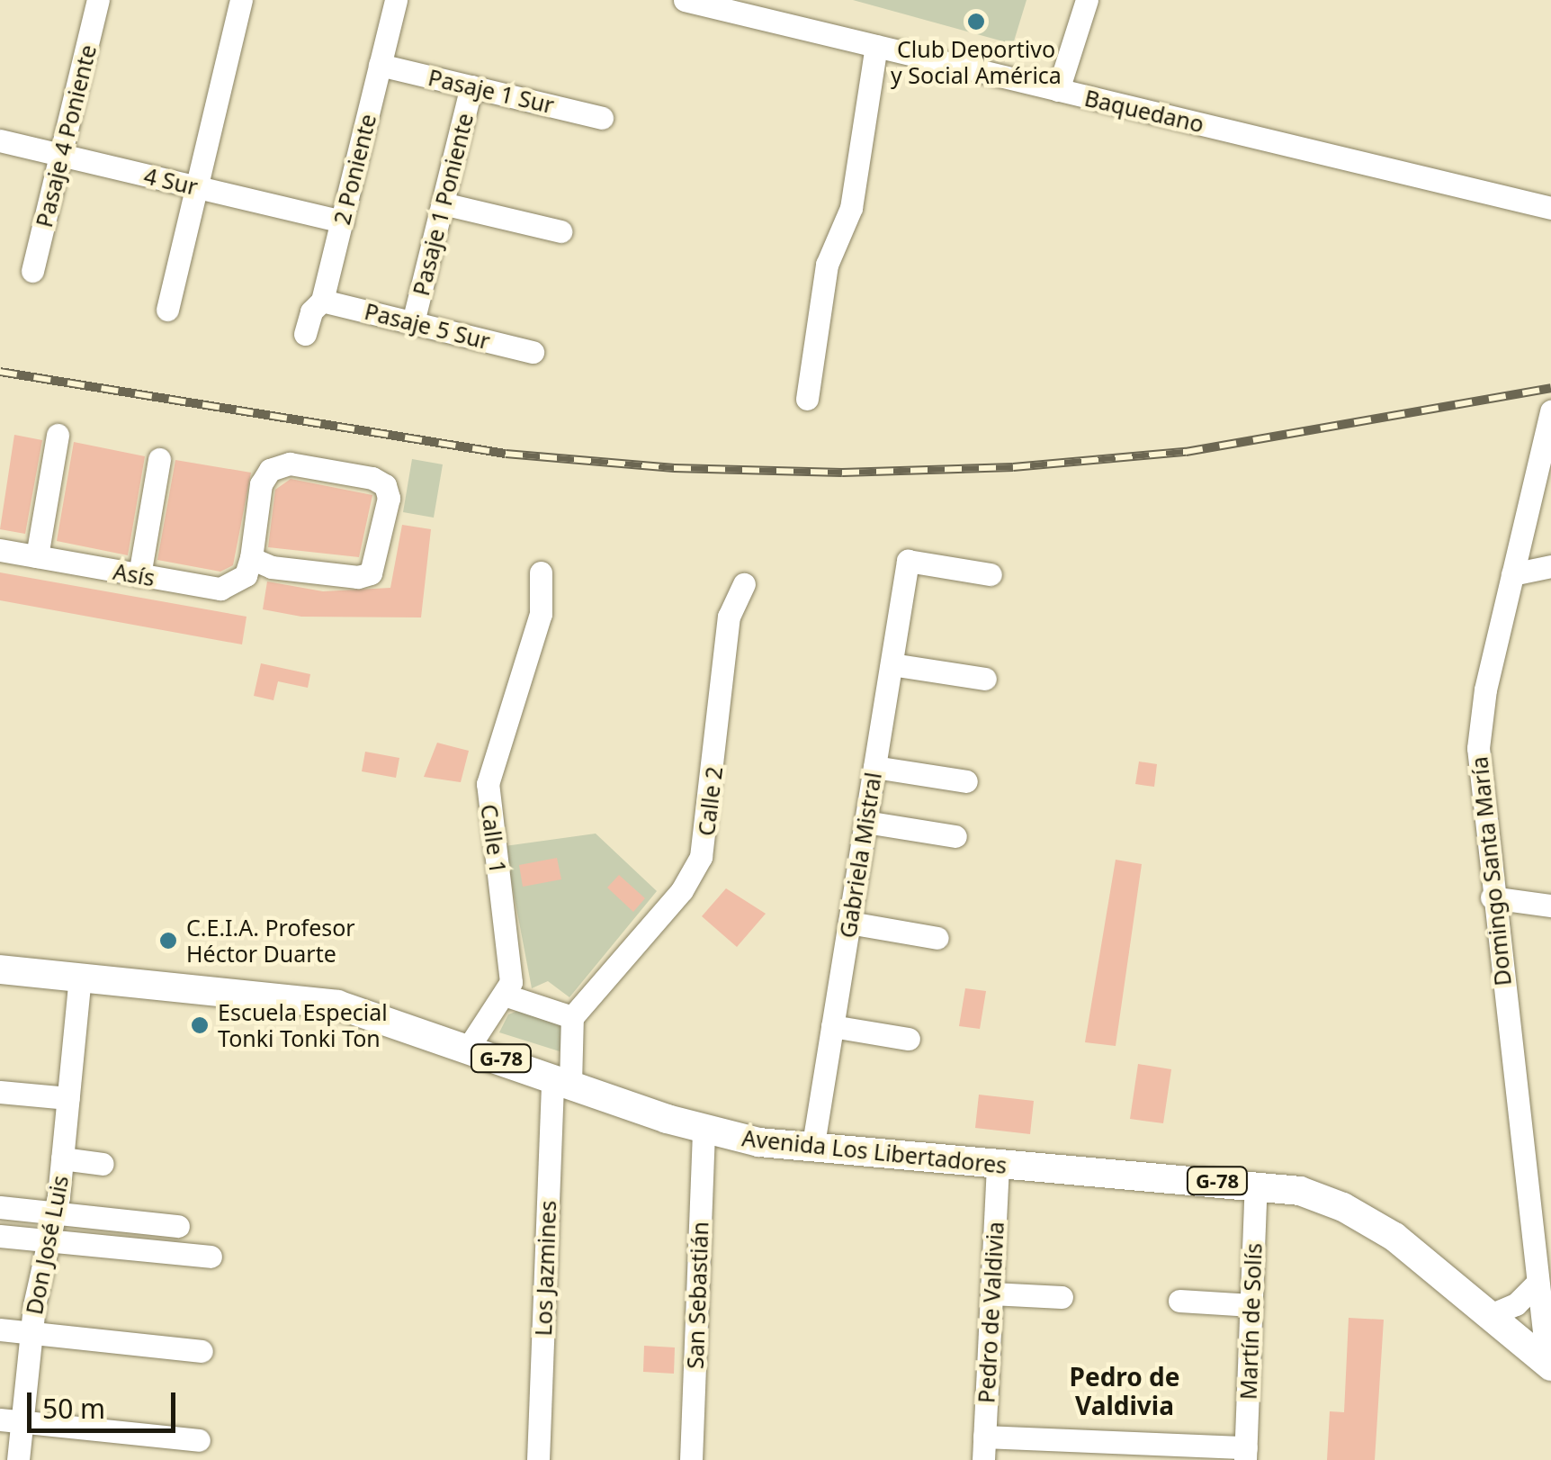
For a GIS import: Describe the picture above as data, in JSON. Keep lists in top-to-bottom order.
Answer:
{
  "streets": {
    "main road": ["G-78", "Avenida Los Libertadores"],
    "street": [
      "Pasaje 1 Sur",
      "Baquedano",
      "Pasaje 4 Poniente",
      "2 Poniente",
      "4 Sur",
      "Pasaje 1 Poniente",
      "Pasaje 5 Sur",
      "Asís",
      "Calle 2",
      "Calle 1",
      "Gabriela Mistral",
      "Domingo Santa María",
      "Don José Luis",
      "Los Jazmines",
      "San Sebastián",
      "Pedro de Valdivia",
      "Martín de Solís"
    ]
  },
  "crossings": [
    ["Pasaje 1 Sur", "2 Poniente"],
    ["Pasaje 1 Sur", "Pasaje 1 Poniente"],
    ["Pasaje 4 Poniente", "4 Sur"],
    ["2 Poniente", "4 Sur"],
    ["2 Poniente", "Pasaje 5 Sur"],
    ["Pasaje 1 Poniente", "Pasaje 5 Sur"],
    ["Gabriela Mistral", "Avenida Los Libertadores"],
    ["Domingo Santa María", "Avenida Los Libertadores"],
    ["Avenida Los Libertadores", "Don José Luis"],
    ["Avenida Los Libertadores", "Los Jazmines"],
    ["Avenida Los Libertadores", "San Sebastián"],
    ["Avenida Los Libertadores", "Pedro de Valdivia"],
    ["Avenida Los Libertadores", "Martín de Solís"]
  ],
  "districts": ["Pedro de Valdivia"],
  "places": ["Club Deportivo y Social América", "C.E.I.A. Profesor Héctor Duarte", "Escuela Especial Tonki Tonki Ton"],
  "scale_bar": "50 m"
}
